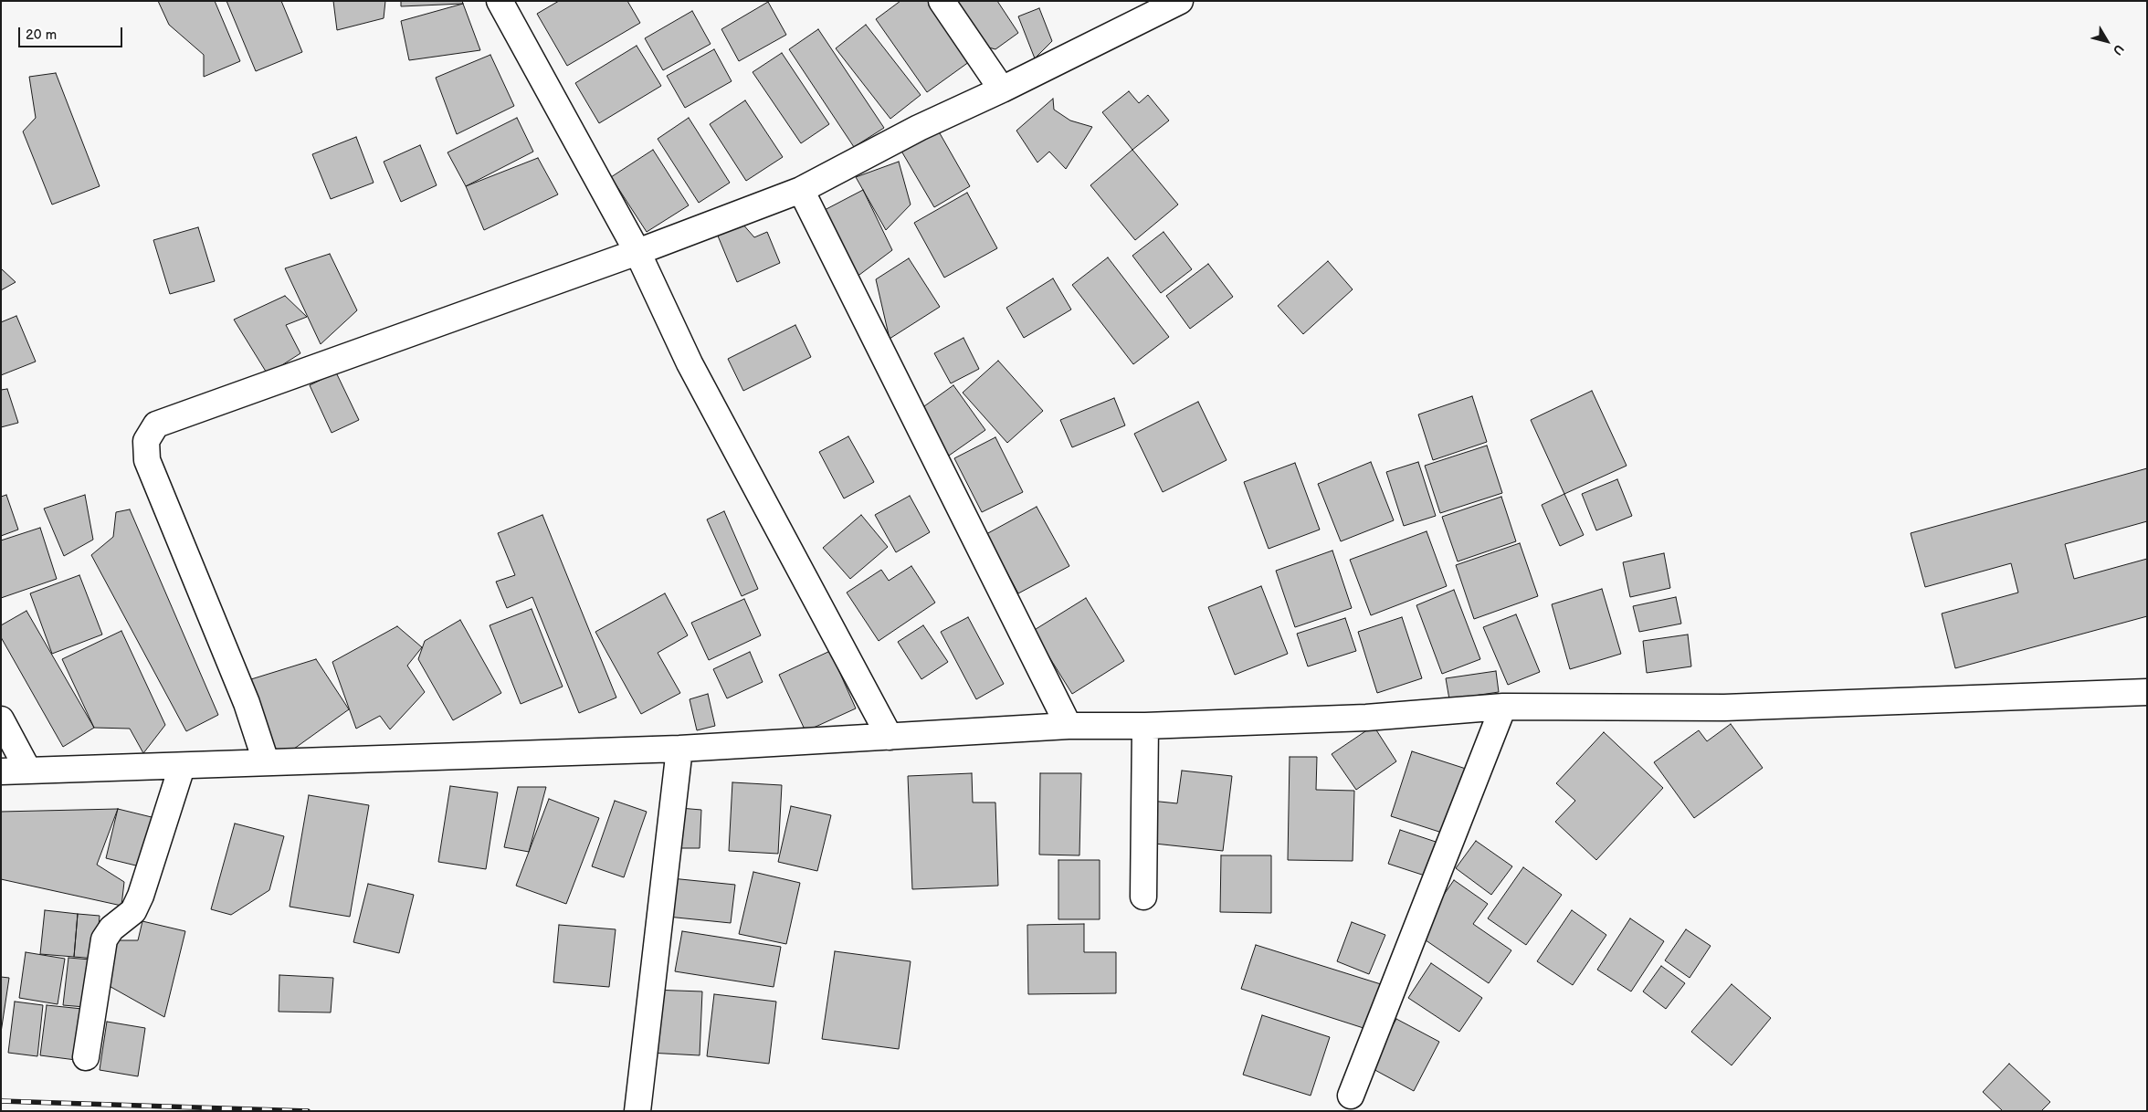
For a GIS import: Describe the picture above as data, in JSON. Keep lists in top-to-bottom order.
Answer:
{
  "scale_bar": "20 m",
  "north": "bottom right"
}
